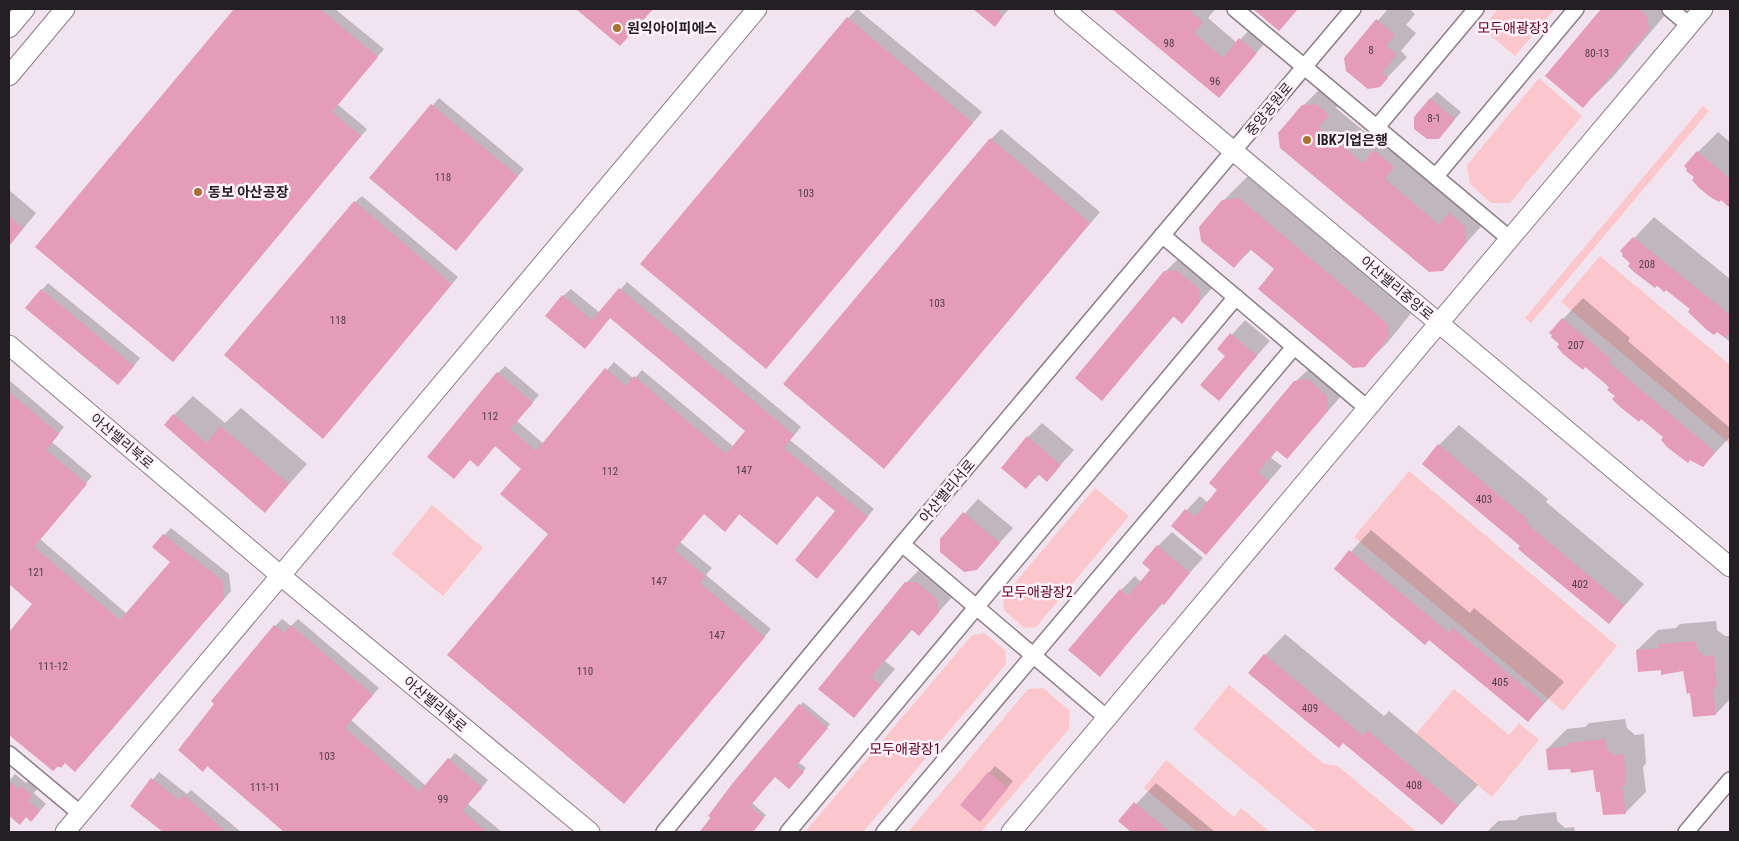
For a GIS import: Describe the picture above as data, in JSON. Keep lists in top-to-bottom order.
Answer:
{
  "streets": {
    "street": [
      "중앙공원로",
      "아산밸리중앙로",
      "아산밸리북로",
      "아산밸리서로"
    ]
  },
  "crossings": [
    ["중앙공원로", "아산밸리중앙로"],
    ["중앙공원로", "아산밸리서로"],
    ["아산밸리중앙로", "아산밸리서로"]
  ],
  "parks": ["모두애광장3", "모두애광장2", "모두애광장1"],
  "places": ["원익아이피에스", "IBK기업은행", "동보 아산공장"],
  "house_numbers": [
    "98",
    "8",
    "80-13",
    "96",
    "8-1",
    "118",
    "103",
    "208",
    "103",
    "118",
    "207",
    "112",
    "147",
    "112",
    "403",
    "121",
    "147",
    "402",
    "147",
    "111-12",
    "110",
    "405",
    "409",
    "103",
    "408",
    "111-11",
    "99"
  ]
}
